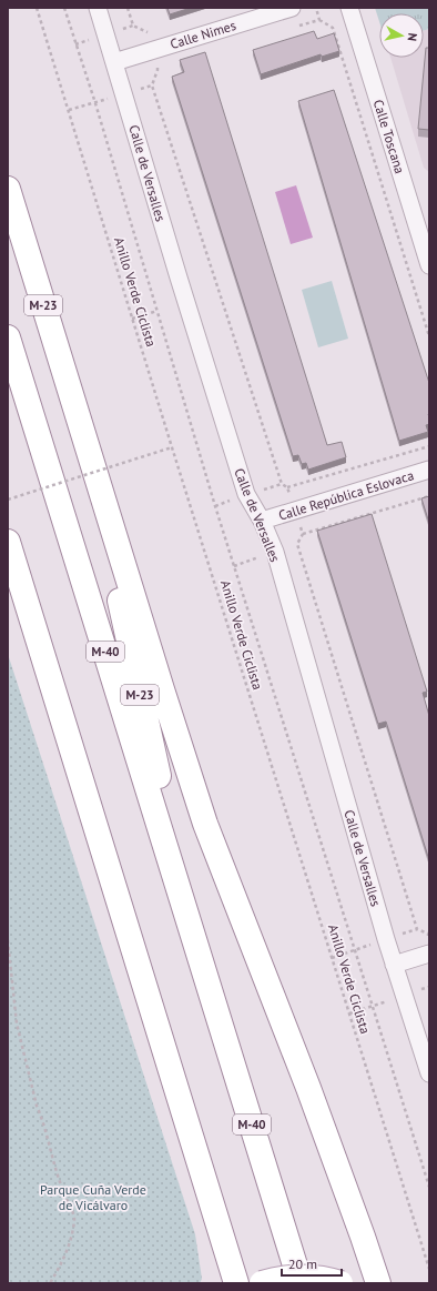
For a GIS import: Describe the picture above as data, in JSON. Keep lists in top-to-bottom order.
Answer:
{
  "streets": {
    "main road": ["M-23", "M-40"],
    "street": [
      "Calle Nimes",
      "Calle Toscana",
      "Calle de Versalles",
      "Calle República Eslovaca"
    ],
    "path": ["Anillo Verde Ciclista"]
  },
  "crossings": [
    ["Calle Nimes", "Calle de Versalles"],
    ["Calle de Versalles", "Calle República Eslovaca"],
    ["M-23", "M-40"]
  ],
  "parks": ["Parque Cuña Verde de Vicálvaro"],
  "scale_bar": "20 m",
  "north": "right"
}
